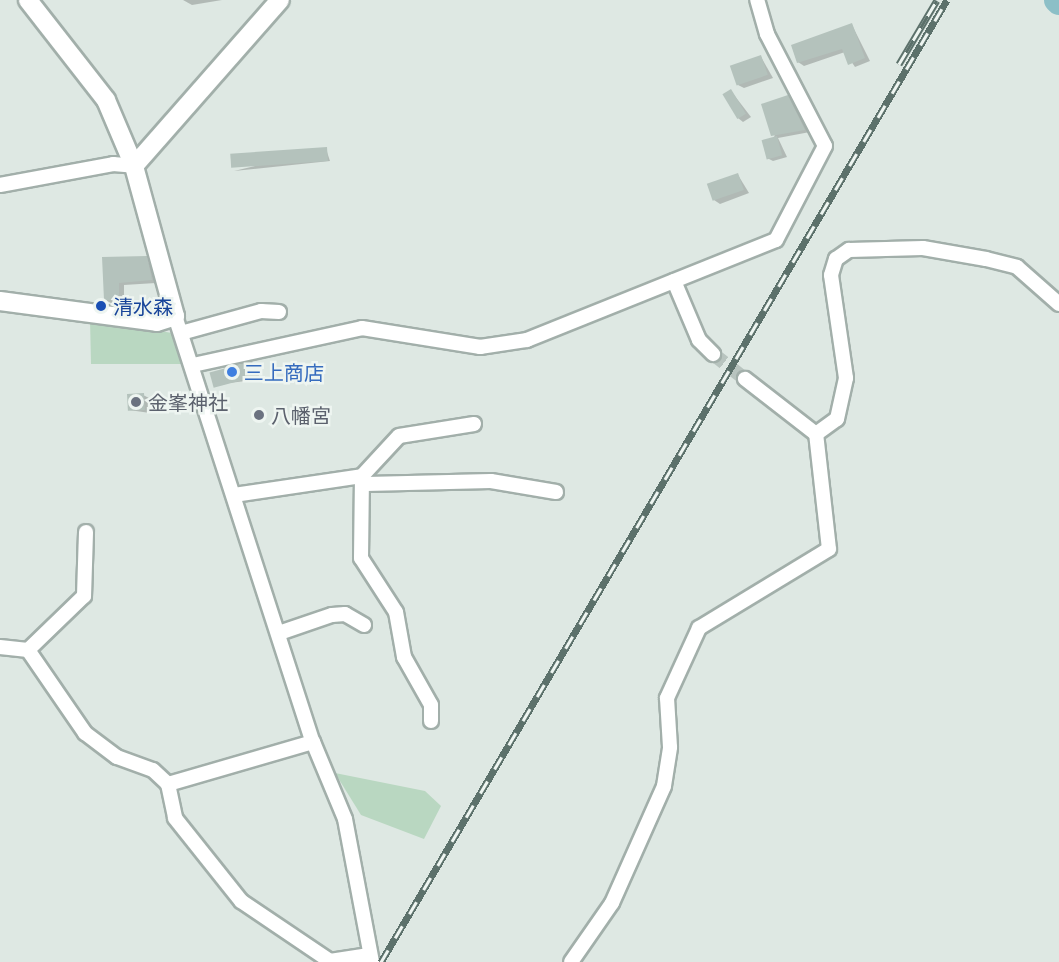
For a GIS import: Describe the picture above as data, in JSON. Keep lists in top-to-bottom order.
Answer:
{
  "places": [
    "清水森",
    "三上商店",
    "金峯神社",
    "八幡宮"
  ]
}
